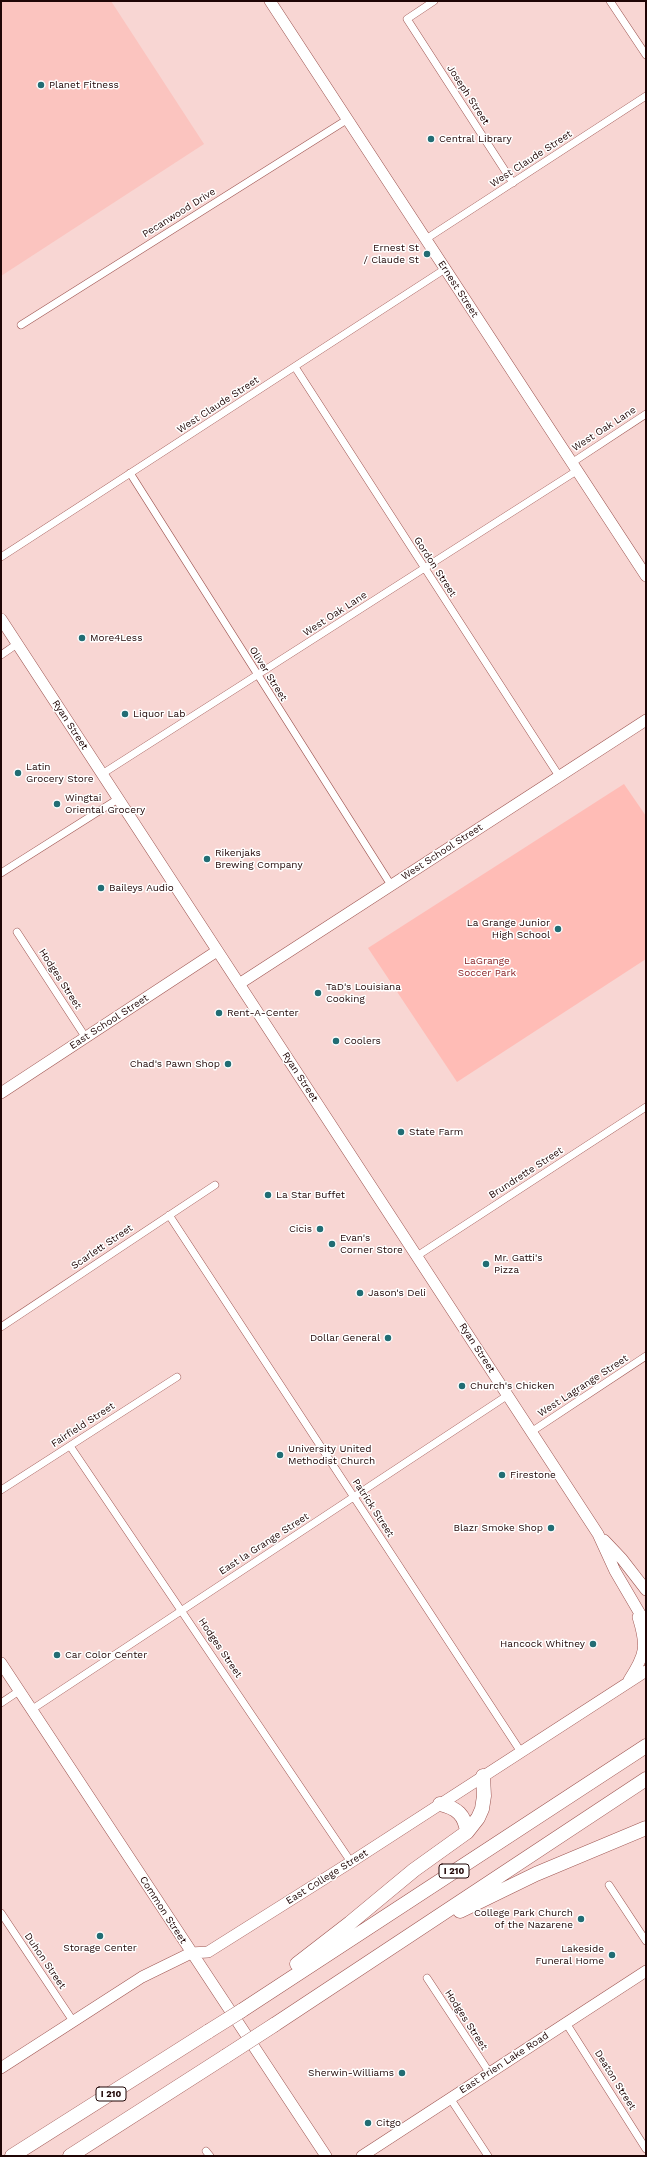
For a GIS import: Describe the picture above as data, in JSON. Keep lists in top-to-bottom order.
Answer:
{
  "streets": {
    "highway": ["I 210"],
    "street": [
      "Joseph Street",
      "West Claude Street",
      "Pecanwood Drive",
      "Ernest Street",
      "West Oak Lane",
      "Gordon Street",
      "Oliver Street",
      "Ryan Street",
      "West School Street",
      "Hodges Street",
      "East School Street",
      "Brundrette Street",
      "Scarlett Street",
      "West Lagrange Street",
      "Fairfield Street",
      "Patrick Street",
      "East la Grange Street",
      "East College Street",
      "Common Street",
      "Duhon Street",
      "East Prien Lake Road",
      "Deaton Street"
    ]
  },
  "crossings": [
    ["Joseph Street", "West Claude Street"],
    ["West Claude Street", "Ernest Street"],
    ["West Claude Street", "Gordon Street"],
    ["West Claude Street", "Oliver Street"],
    ["Pecanwood Drive", "Ernest Street"],
    ["Ernest Street", "West Oak Lane"],
    ["West Oak Lane", "Gordon Street"],
    ["West Oak Lane", "Oliver Street"],
    ["West Oak Lane", "Ryan Street"],
    ["Gordon Street", "West School Street"],
    ["Oliver Street", "West School Street"],
    ["Ryan Street", "West School Street"],
    ["Ryan Street", "East School Street"],
    ["Ryan Street", "Brundrette Street"],
    ["Ryan Street", "West Lagrange Street"],
    ["Ryan Street", "East la Grange Street"],
    ["Hodges Street", "East School Street"],
    ["Hodges Street", "Fairfield Street"],
    ["Hodges Street", "East la Grange Street"],
    ["Hodges Street", "East College Street"],
    ["Hodges Street", "East Prien Lake Road"],
    ["Scarlett Street", "Patrick Street"],
    ["Patrick Street", "East la Grange Street"],
    ["Patrick Street", "East College Street"],
    ["East la Grange Street", "Common Street"],
    ["East College Street", "Common Street"],
    ["East College Street", "Duhon Street"],
    ["East Prien Lake Road", "Deaton Street"]
  ],
  "parks": ["LaGrange Soccer Park"],
  "places": [
    "Planet Fitness",
    "Central Library",
    "Ernest St / Claude St",
    "More4Less",
    "Liquor Lab",
    "Latin Grocery Store",
    "Wingtai Oriental Grocery",
    "Rikenjaks Brewing Company",
    "Baileys Audio",
    "La Grange Junior High School",
    "TaD's Louisiana Cooking",
    "Rent-A-Center",
    "Coolers",
    "Chad's Pawn Shop",
    "State Farm",
    "La Star Buffet",
    "Cicis",
    "Evan's Corner Store",
    "Mr. Gatti's Pizza",
    "Jason's Deli",
    "Dollar General",
    "Church's Chicken",
    "University United Methodist Church",
    "Firestone",
    "Blazr Smoke Shop",
    "Hancock Whitney",
    "Car Color Center",
    "College Park Church of the Nazarene",
    "Storage Center",
    "Lakeside Funeral Home",
    "Sherwin-Williams",
    "Citgo"
  ]
}
